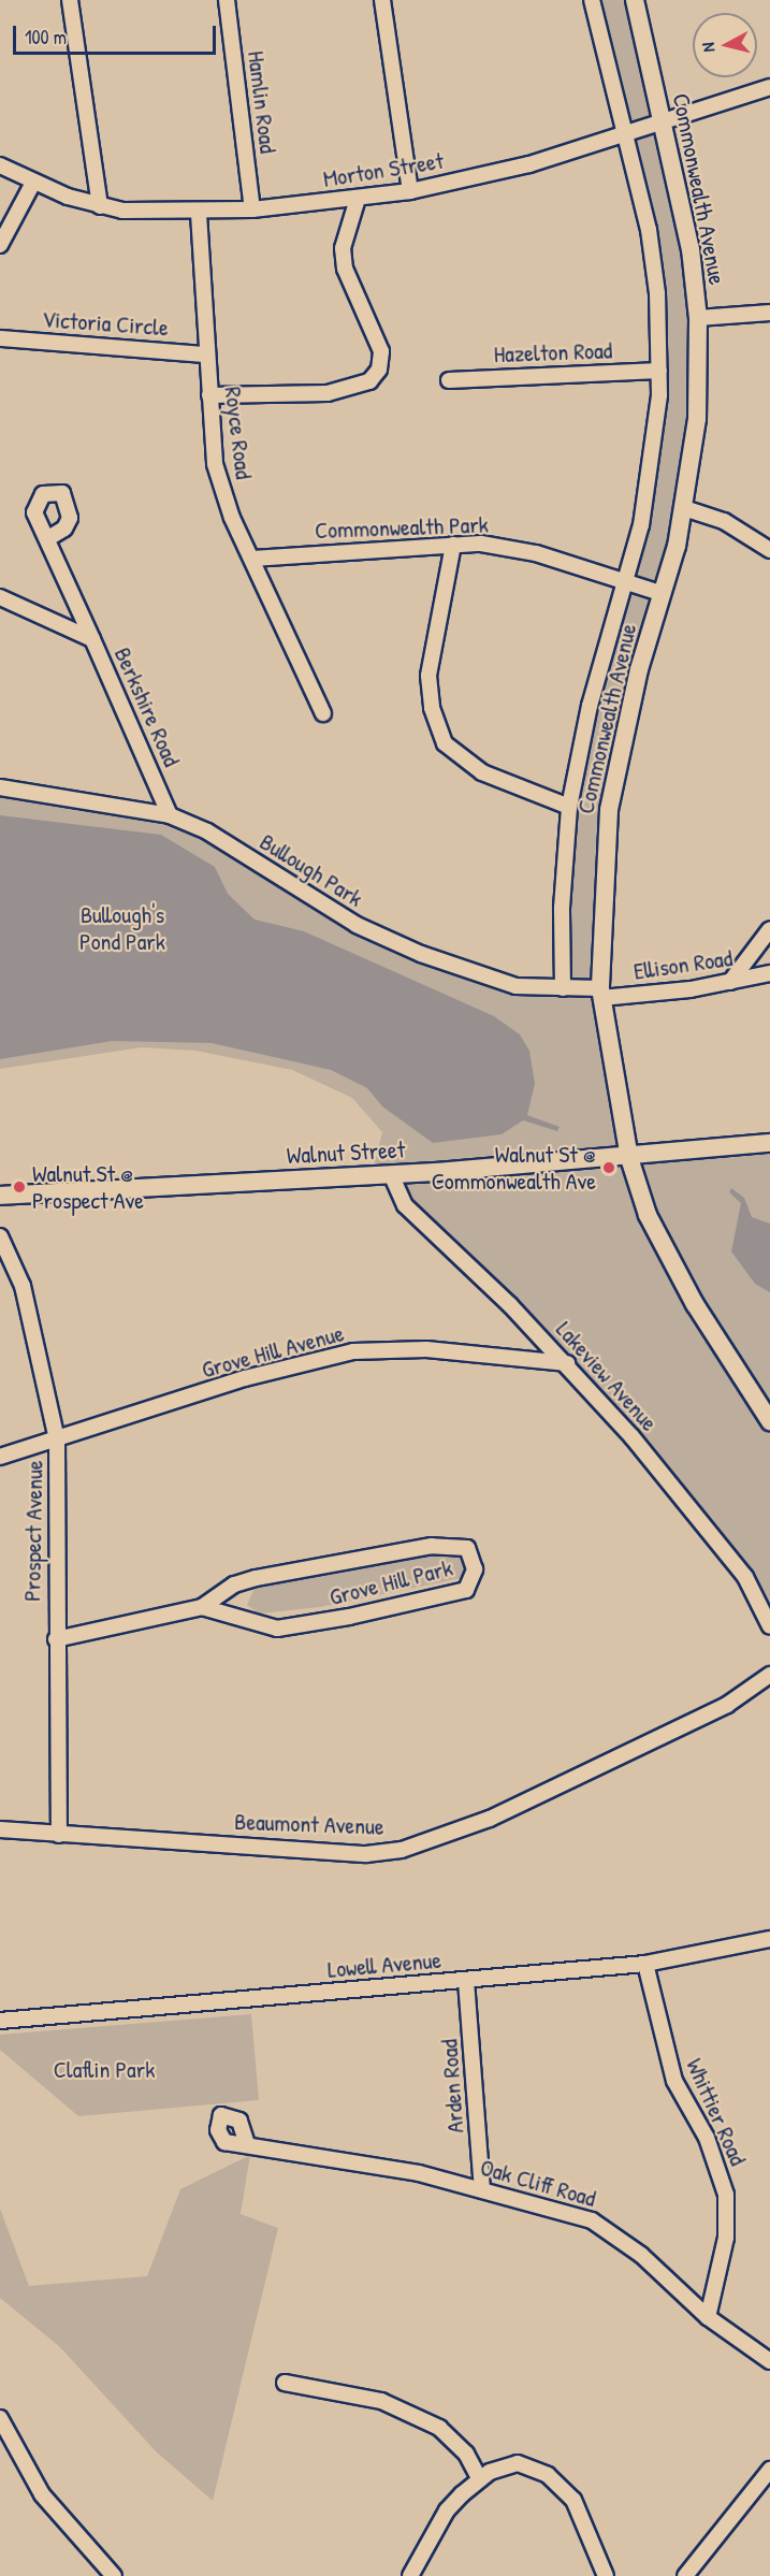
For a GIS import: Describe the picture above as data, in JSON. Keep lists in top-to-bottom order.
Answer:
{
  "streets": {
    "main road": ["Commonwealth Avenue", "Walnut Street"],
    "street": [
      "Hamlin Road",
      "Morton Street",
      "Victoria Circle",
      "Hazelton Road",
      "Royce Road",
      "Commonwealth Park",
      "Berkshire Road",
      "Bullough Park",
      "Ellison Road",
      "Grove Hill Avenue",
      "Lakeview Avenue",
      "Prospect Avenue",
      "Grove Hill Park",
      "Beaumont Avenue",
      "Lowell Avenue",
      "Arden Road",
      "Whittier Road",
      "Oak Cliff Road"
    ]
  },
  "crossings": [
    ["Hamlin Road", "Morton Street"],
    ["Morton Street", "Commonwealth Avenue"],
    ["Morton Street", "Royce Road"],
    ["Commonwealth Avenue", "Hazelton Road"],
    ["Commonwealth Avenue", "Commonwealth Park"],
    ["Commonwealth Avenue", "Bullough Park"],
    ["Commonwealth Avenue", "Ellison Road"],
    ["Commonwealth Avenue", "Walnut Street"],
    ["Victoria Circle", "Royce Road"],
    ["Royce Road", "Commonwealth Park"],
    ["Berkshire Road", "Bullough Park"],
    ["Bullough Park", "Ellison Road"],
    ["Walnut Street", "Lakeview Avenue"],
    ["Grove Hill Avenue", "Lakeview Avenue"],
    ["Grove Hill Avenue", "Prospect Avenue"],
    ["Prospect Avenue", "Grove Hill Park"],
    ["Prospect Avenue", "Beaumont Avenue"],
    ["Lowell Avenue", "Arden Road"],
    ["Lowell Avenue", "Whittier Road"],
    ["Arden Road", "Oak Cliff Road"],
    ["Whittier Road", "Oak Cliff Road"]
  ],
  "parks": ["Bullough's Pond Park", "Claflin Park"],
  "places": ["Walnut St @ Commonwealth Ave", "Walnut St @ Prospect Ave"],
  "scale_bar": "100 m",
  "north": "left"
}
